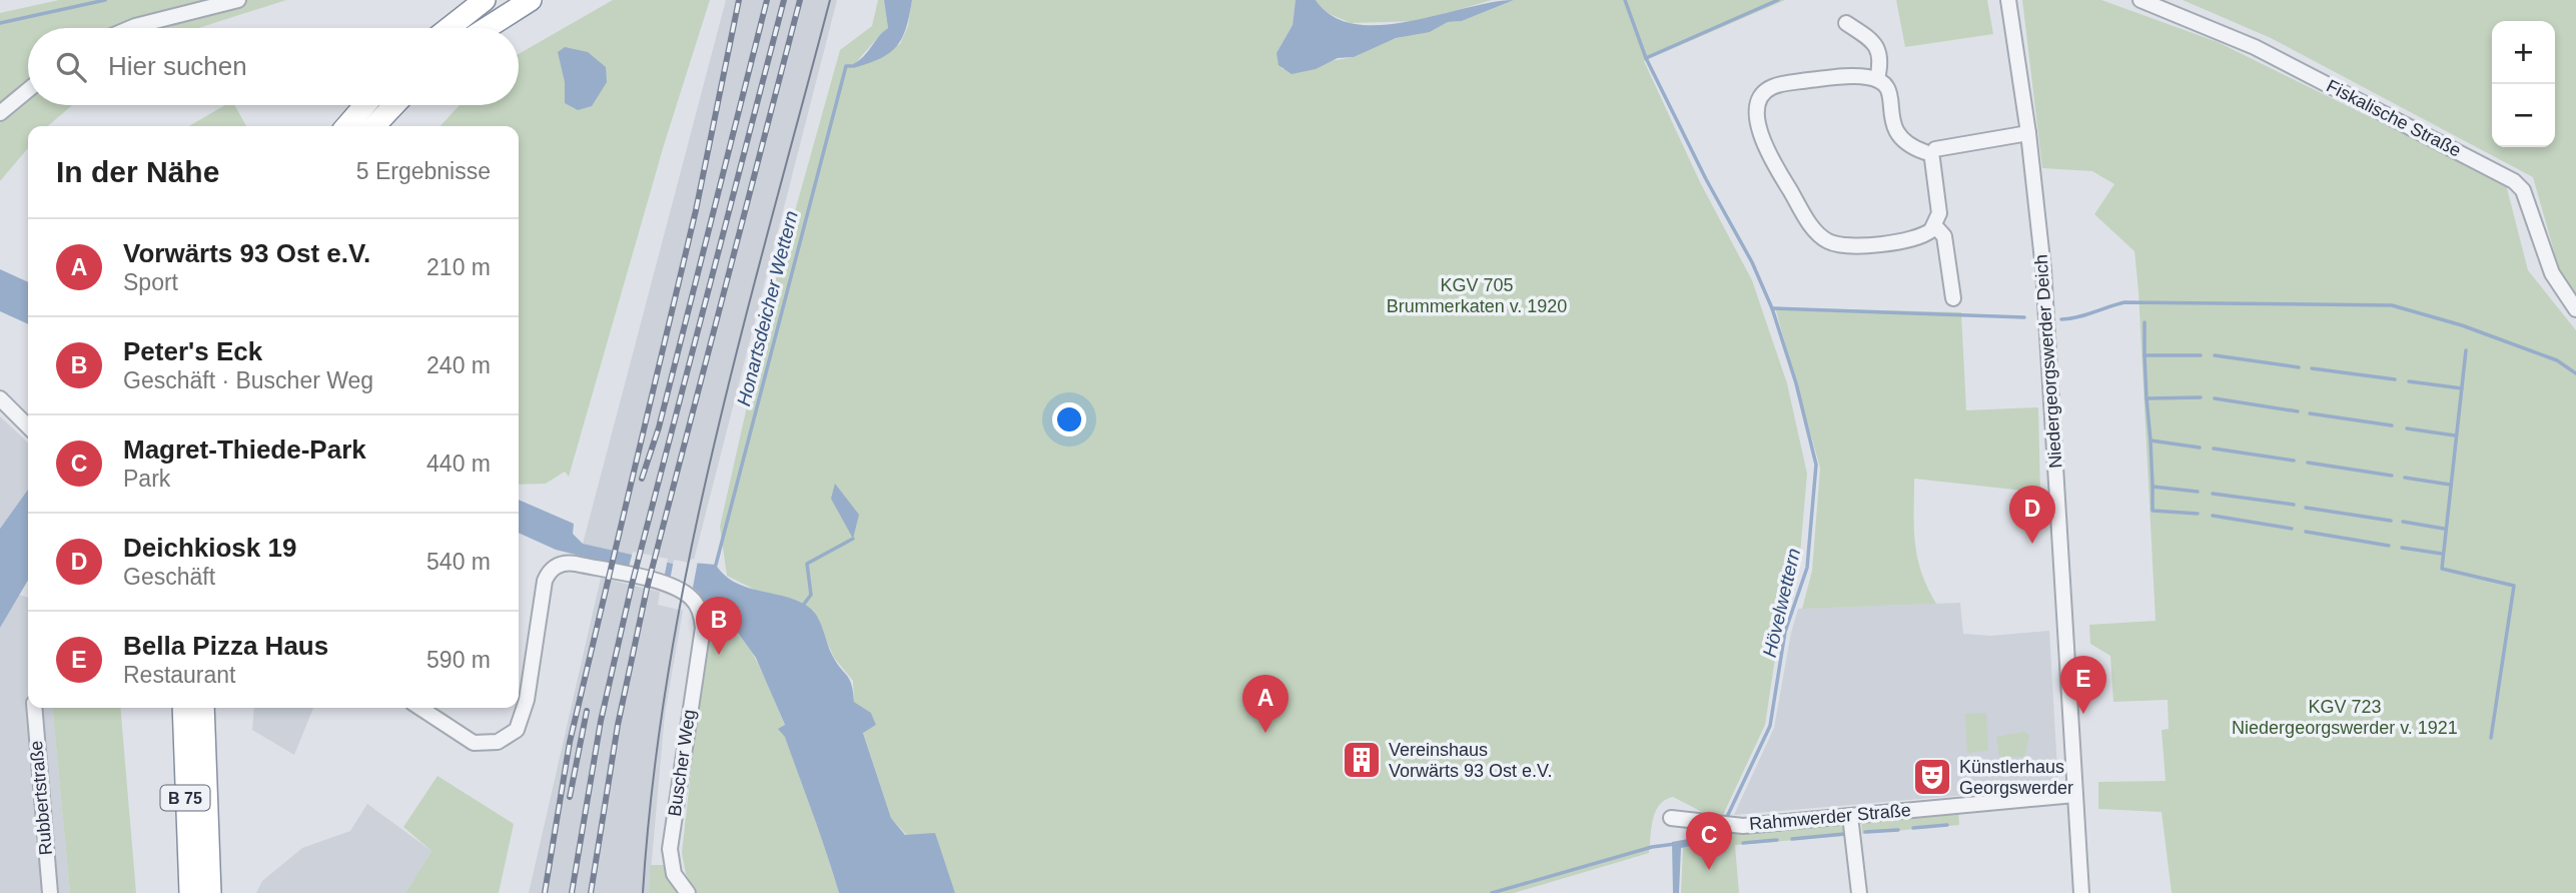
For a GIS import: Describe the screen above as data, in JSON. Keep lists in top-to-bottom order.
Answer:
{
  "streets": {
    "highway": ["B 75"],
    "street": [
      "Fiskalische Straße",
      "Niedergeorgswerder Deich",
      "Buscher Weg",
      "Rubbertstraße",
      "Rahmwerder Straße"
    ]
  },
  "crossings": [
    ["Niedergeorgswerder Deich", "Rahmwerder Straße"]
  ],
  "water": ["Honartsdeicher Wettern", "Hövelwettern"],
  "parks": ["KGV 705 Brummerkaten v. 1920", "KGV 723 Niedergeorgswerder v. 1921"],
  "places": {
    "building": ["Vereinshaus Vorwärts 93 Ost e.V."],
    "theatre": ["Künstlerhaus Georgswerder"]
  },
  "page": {
    "map_buttons": ["+", "−"],
    "search": "Hier suchen",
    "heading": ["In der Nähe", "5 Ergebnisse"],
    "list": [
      {
        "mark": "A",
        "name": "Vorwärts 93 Ost e.V.",
        "note": "Sport",
        "value": "210 m"
      },
      {
        "mark": "B",
        "name": "Peter's Eck",
        "note": "Geschäft · Buscher Weg",
        "value": "240 m"
      },
      {
        "mark": "C",
        "name": "Magret-Thiede-Park",
        "note": "Park",
        "value": "440 m"
      },
      {
        "mark": "D",
        "name": "Deichkiosk 19",
        "note": "Geschäft",
        "value": "540 m"
      },
      {
        "mark": "E",
        "name": "Bella Pizza Haus",
        "note": "Restaurant",
        "value": "590 m"
      }
    ],
    "pins": [
      "D",
      "B",
      "E",
      "A",
      "C"
    ]
  }
}
